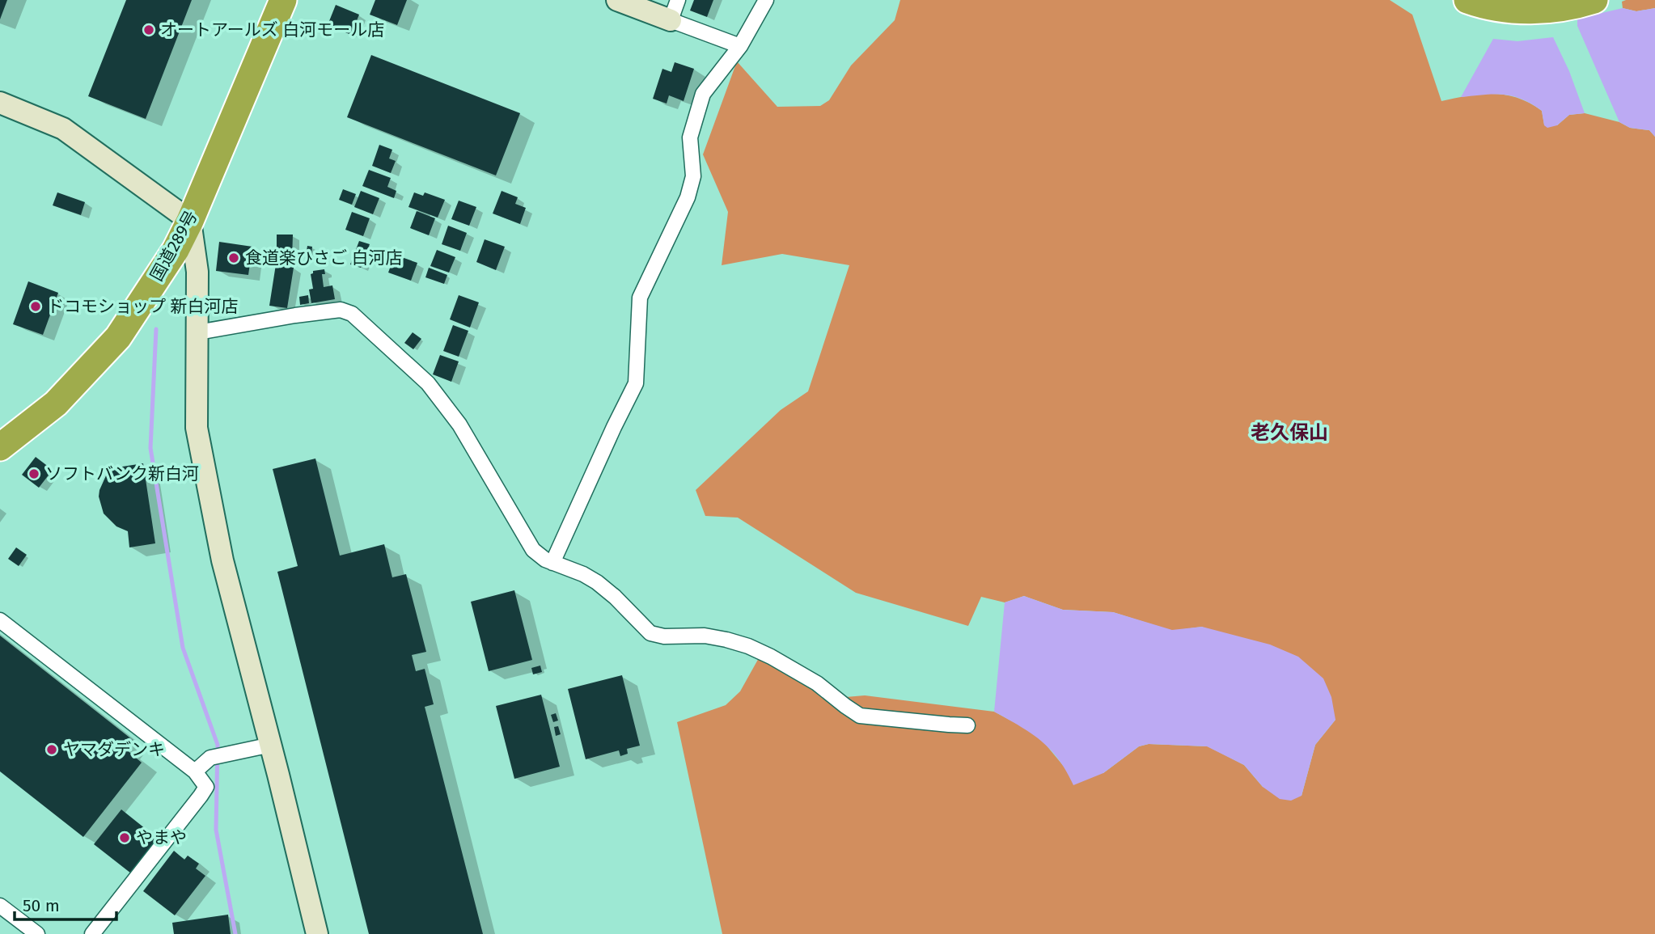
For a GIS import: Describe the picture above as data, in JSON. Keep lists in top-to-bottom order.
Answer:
{
  "streets": {
    "highway": ["国道289号"]
  },
  "districts": ["老久保山"],
  "places": [
    "オートアールズ 白河モール店",
    "食道楽ひさご 白河店",
    "ドコモショップ 新白河店",
    "ソフトバンク新白河",
    "ヤマダデンキ",
    "やまや"
  ],
  "scale_bar": "50 m"
}
